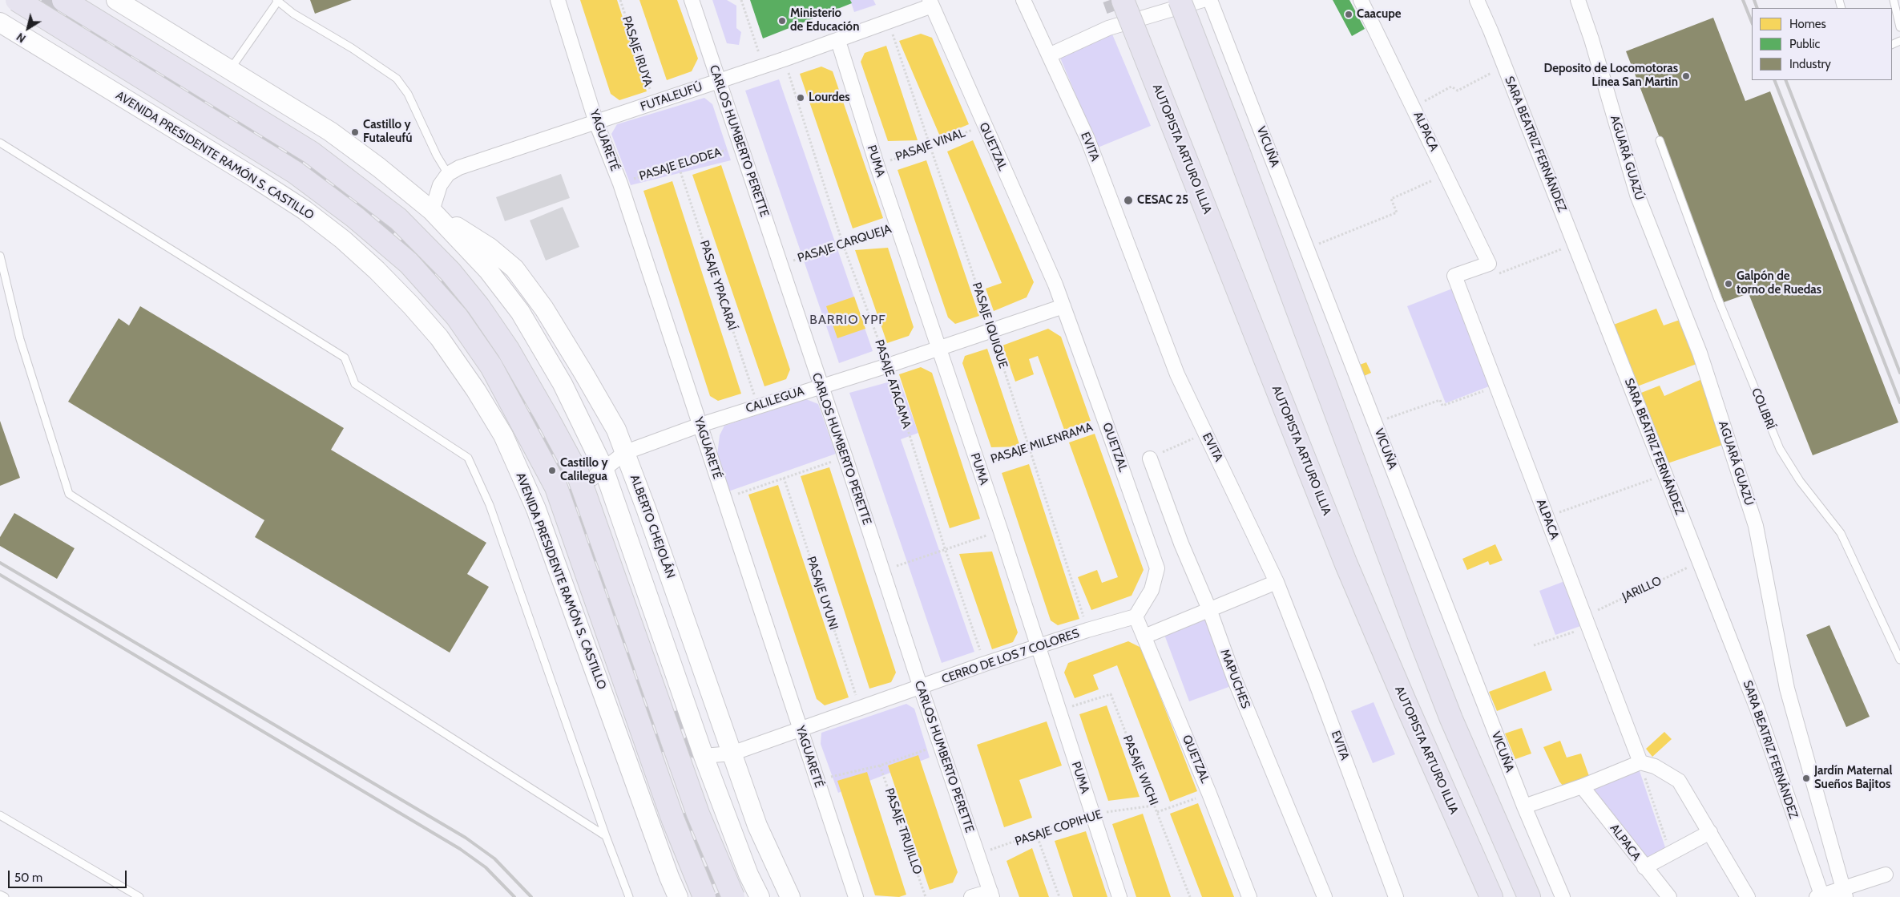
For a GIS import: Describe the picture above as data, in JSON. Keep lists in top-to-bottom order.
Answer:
{
  "streets": {
    "highway": ["AUTOPISTA ARTURO ILLIA"],
    "main road": ["AVENIDA PRESIDENTE RAMÓN S. CASTILLO", "ALBERTO CHEJOLÁN"],
    "street": [
      "FUTALEUFÚ",
      "ALPACA",
      "YAGUARETÉ",
      "CARLOS HUMBERTO PERETTE",
      "SARA BEATRIZ FERNÁNDEZ",
      "QUETZAL",
      "EVITA",
      "VICUÑA",
      "AGUARÁ GUAZÚ",
      "PUMA",
      "CALILEGUA",
      "CERRO DE LOS 7 COLORES",
      "MAPUCHES"
    ],
    "lane": ["COLIBRÍ"],
    "path": [
      "PASAJE IRUYA",
      "PASAJE VINAL",
      "PASAJE ELODEA",
      "PASAJE CARQUEJA",
      "PASAJE YPACARAÍ",
      "PASAJE IQUIQUE",
      "PASAJE ATACAMA",
      "PASAJE MILENRAMA",
      "JARILLO",
      "PASAJE UYUNI",
      "PASAJE WICHI",
      "PASAJE COPIHUE",
      "PASAJE TRUJILLO"
    ]
  },
  "crossings": [
    ["PASAJE IRUYA", "FUTALEUFÚ"],
    ["FUTALEUFÚ", "YAGUARETÉ"],
    ["FUTALEUFÚ", "CARLOS HUMBERTO PERETTE"],
    ["FUTALEUFÚ", "QUETZAL"],
    ["FUTALEUFÚ", "PUMA"],
    ["FUTALEUFÚ", "PASAJE IQUIQUE"],
    ["FUTALEUFÚ", "PASAJE ATACAMA"],
    ["ALPACA", "JARILLO"],
    ["YAGUARETÉ", "PASAJE ELODEA"],
    ["YAGUARETÉ", "CALILEGUA"],
    ["YAGUARETÉ", "CERRO DE LOS 7 COLORES"],
    ["CARLOS HUMBERTO PERETTE", "PASAJE ELODEA"],
    ["CARLOS HUMBERTO PERETTE", "CALILEGUA"],
    ["CARLOS HUMBERTO PERETTE", "CERRO DE LOS 7 COLORES"],
    ["SARA BEATRIZ FERNÁNDEZ", "JARILLO"],
    ["PASAJE VINAL", "QUETZAL"],
    ["PASAJE VINAL", "PUMA"],
    ["PASAJE VINAL", "PASAJE IQUIQUE"],
    ["QUETZAL", "CALILEGUA"],
    ["QUETZAL", "PASAJE MILENRAMA"],
    ["QUETZAL", "CERRO DE LOS 7 COLORES"],
    ["PUMA", "PASAJE CARQUEJA"],
    ["PUMA", "CALILEGUA"],
    ["PUMA", "PASAJE MILENRAMA"],
    ["PUMA", "CERRO DE LOS 7 COLORES"],
    ["PUMA", "PASAJE WICHI"],
    ["PUMA", "PASAJE COPIHUE"],
    ["PASAJE ELODEA", "PASAJE YPACARAÍ"],
    ["PASAJE CARQUEJA", "PASAJE ATACAMA"],
    ["PASAJE YPACARAÍ", "CALILEGUA"],
    ["PASAJE IQUIQUE", "CALILEGUA"],
    ["PASAJE IQUIQUE", "PASAJE MILENRAMA"],
    ["PASAJE IQUIQUE", "CERRO DE LOS 7 COLORES"],
    ["PASAJE ATACAMA", "CALILEGUA"],
    ["PASAJE ATACAMA", "CERRO DE LOS 7 COLORES"],
    ["CALILEGUA", "ALBERTO CHEJOLÁN"],
    ["ALBERTO CHEJOLÁN", "CERRO DE LOS 7 COLORES"],
    ["PASAJE UYUNI", "CERRO DE LOS 7 COLORES"],
    ["PASAJE WICHI", "PASAJE COPIHUE"]
  ],
  "districts": ["BARRIO YPF"],
  "places": [
    "Caacupe",
    "Ministerio de Educación",
    "Deposito de Locomotoras Linea San Martin",
    "Lourdes",
    "Castillo y Futaleufú",
    "CESAC 25",
    "Galpón de torno de Ruedas",
    "Castillo y Calilegua",
    "Jardín Maternal Sueños Bajitos"
  ],
  "legend": ["Homes", "Public", "Industry"],
  "scale_bar": "50 m",
  "north": "bottom left"
}
